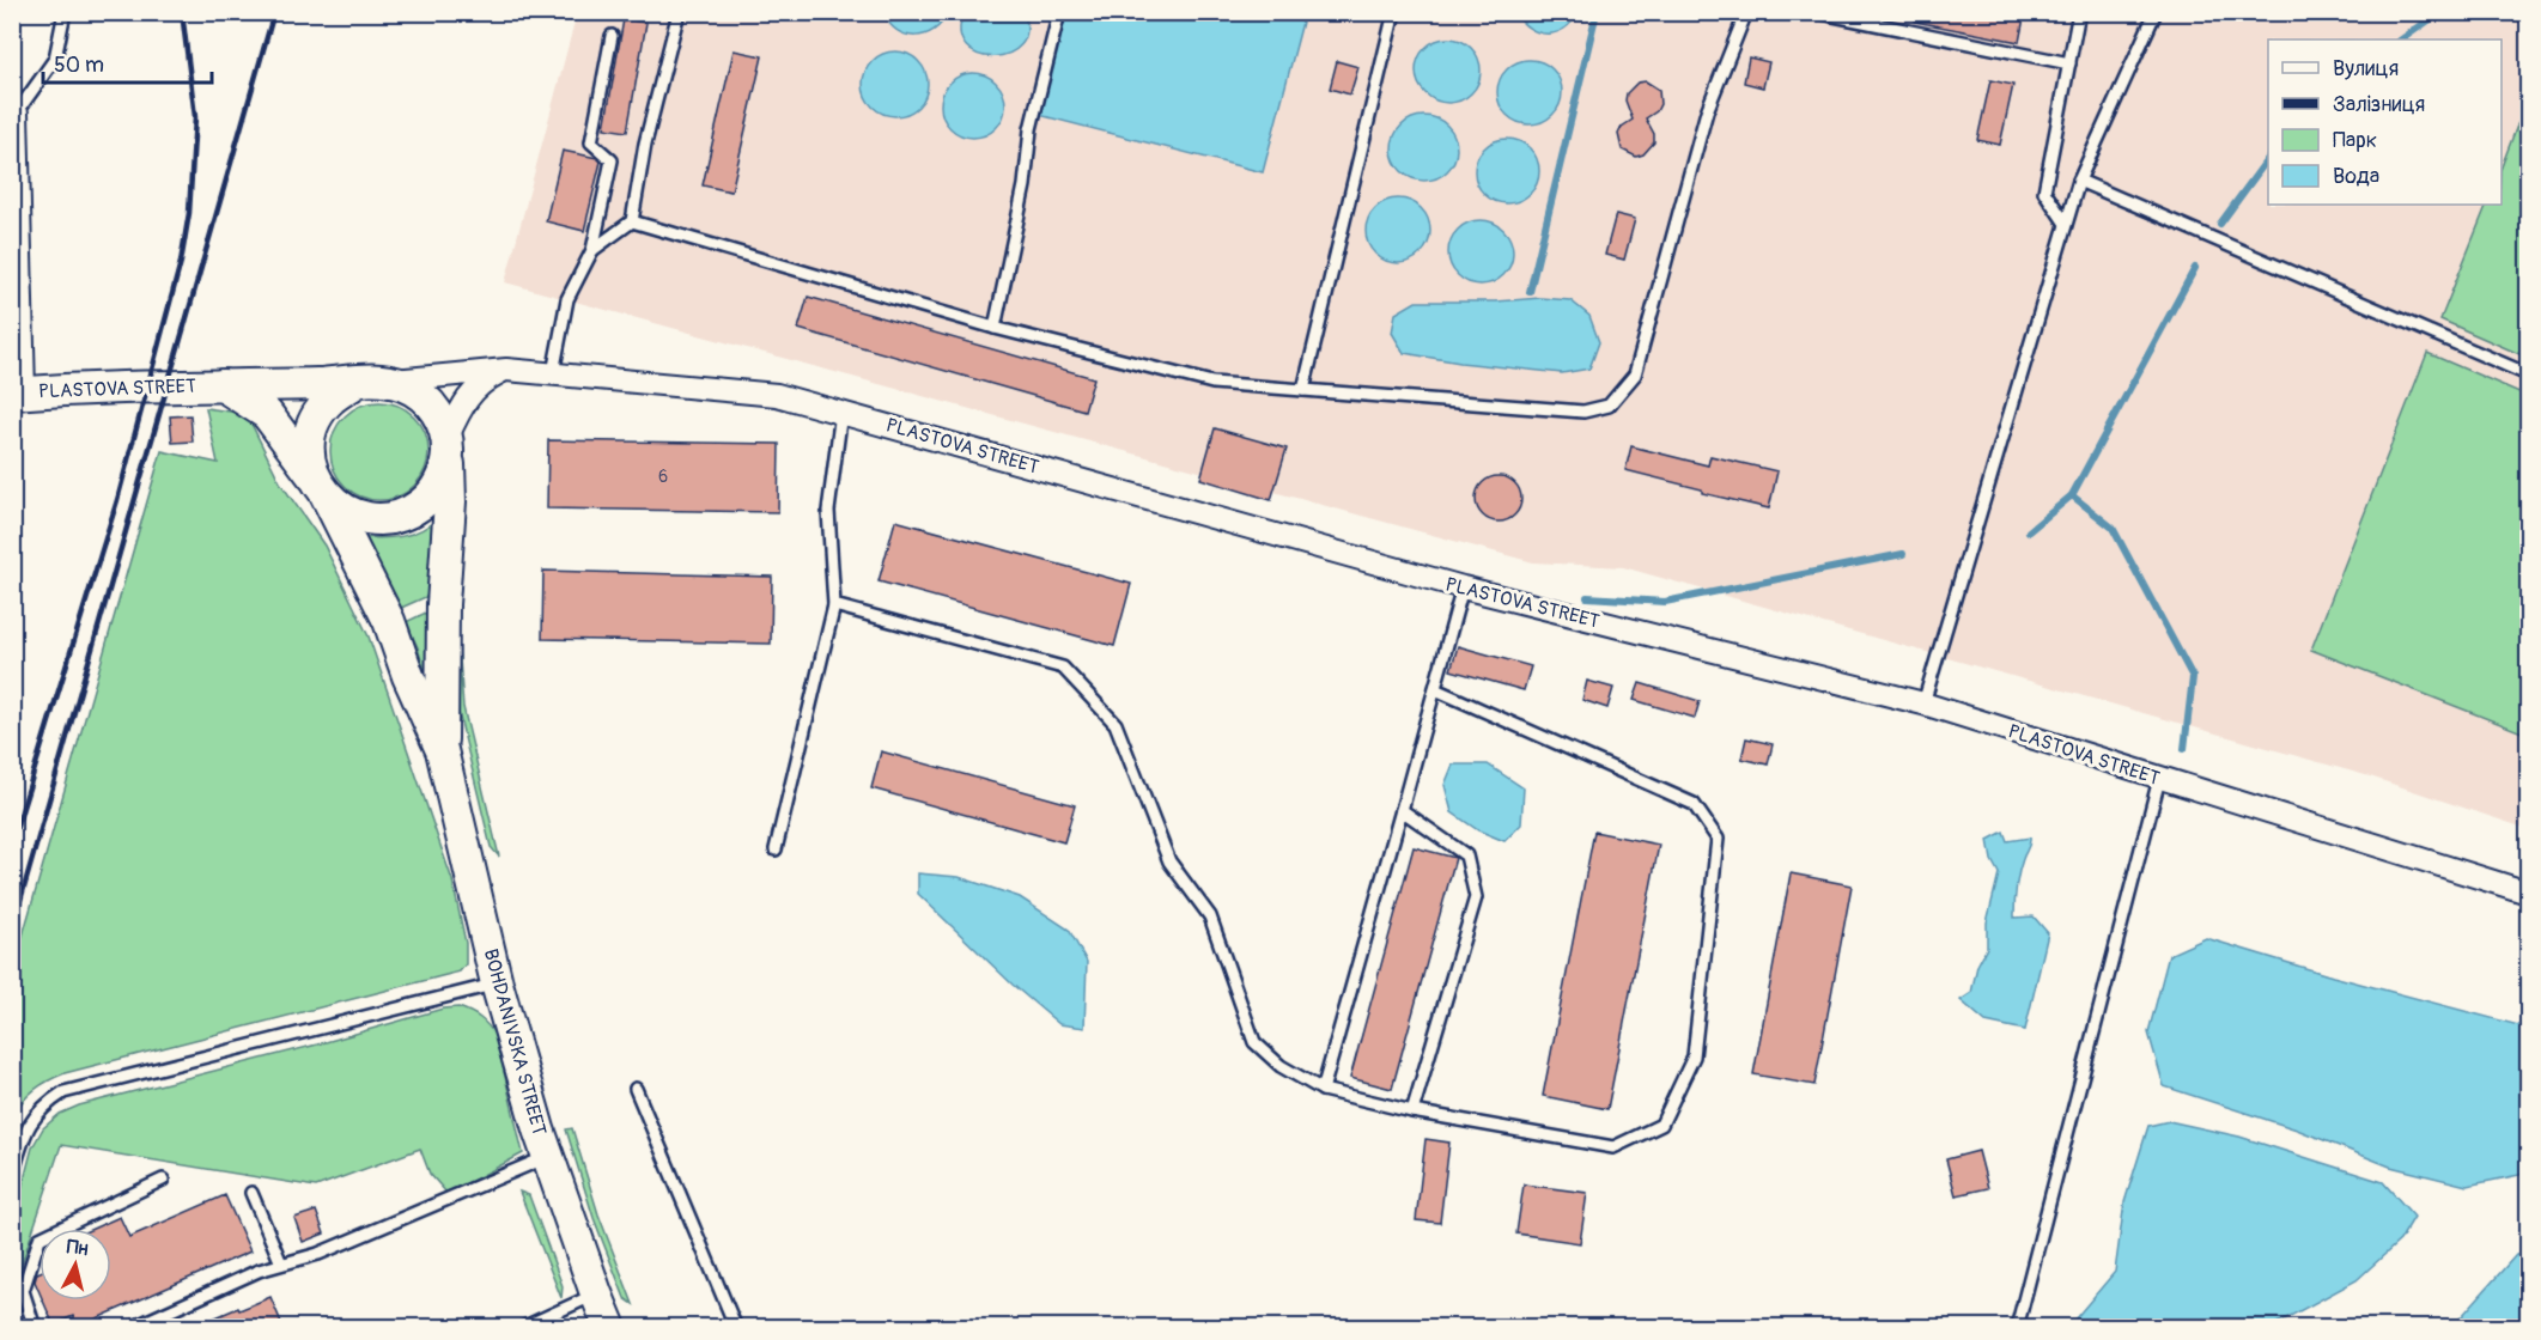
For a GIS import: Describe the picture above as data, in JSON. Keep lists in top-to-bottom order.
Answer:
{
  "streets": {
    "main road": ["PLASTOVA STREET", "BOHDANIVSKA STREET"]
  },
  "crossings": [
    ["PLASTOVA STREET", "BOHDANIVSKA STREET"]
  ],
  "house_numbers": ["6"],
  "legend": [
    "Вулиця",
    "Залізниця",
    "Парк",
    "Вода"
  ],
  "scale_bar": "50 m",
  "north": "top"
}
